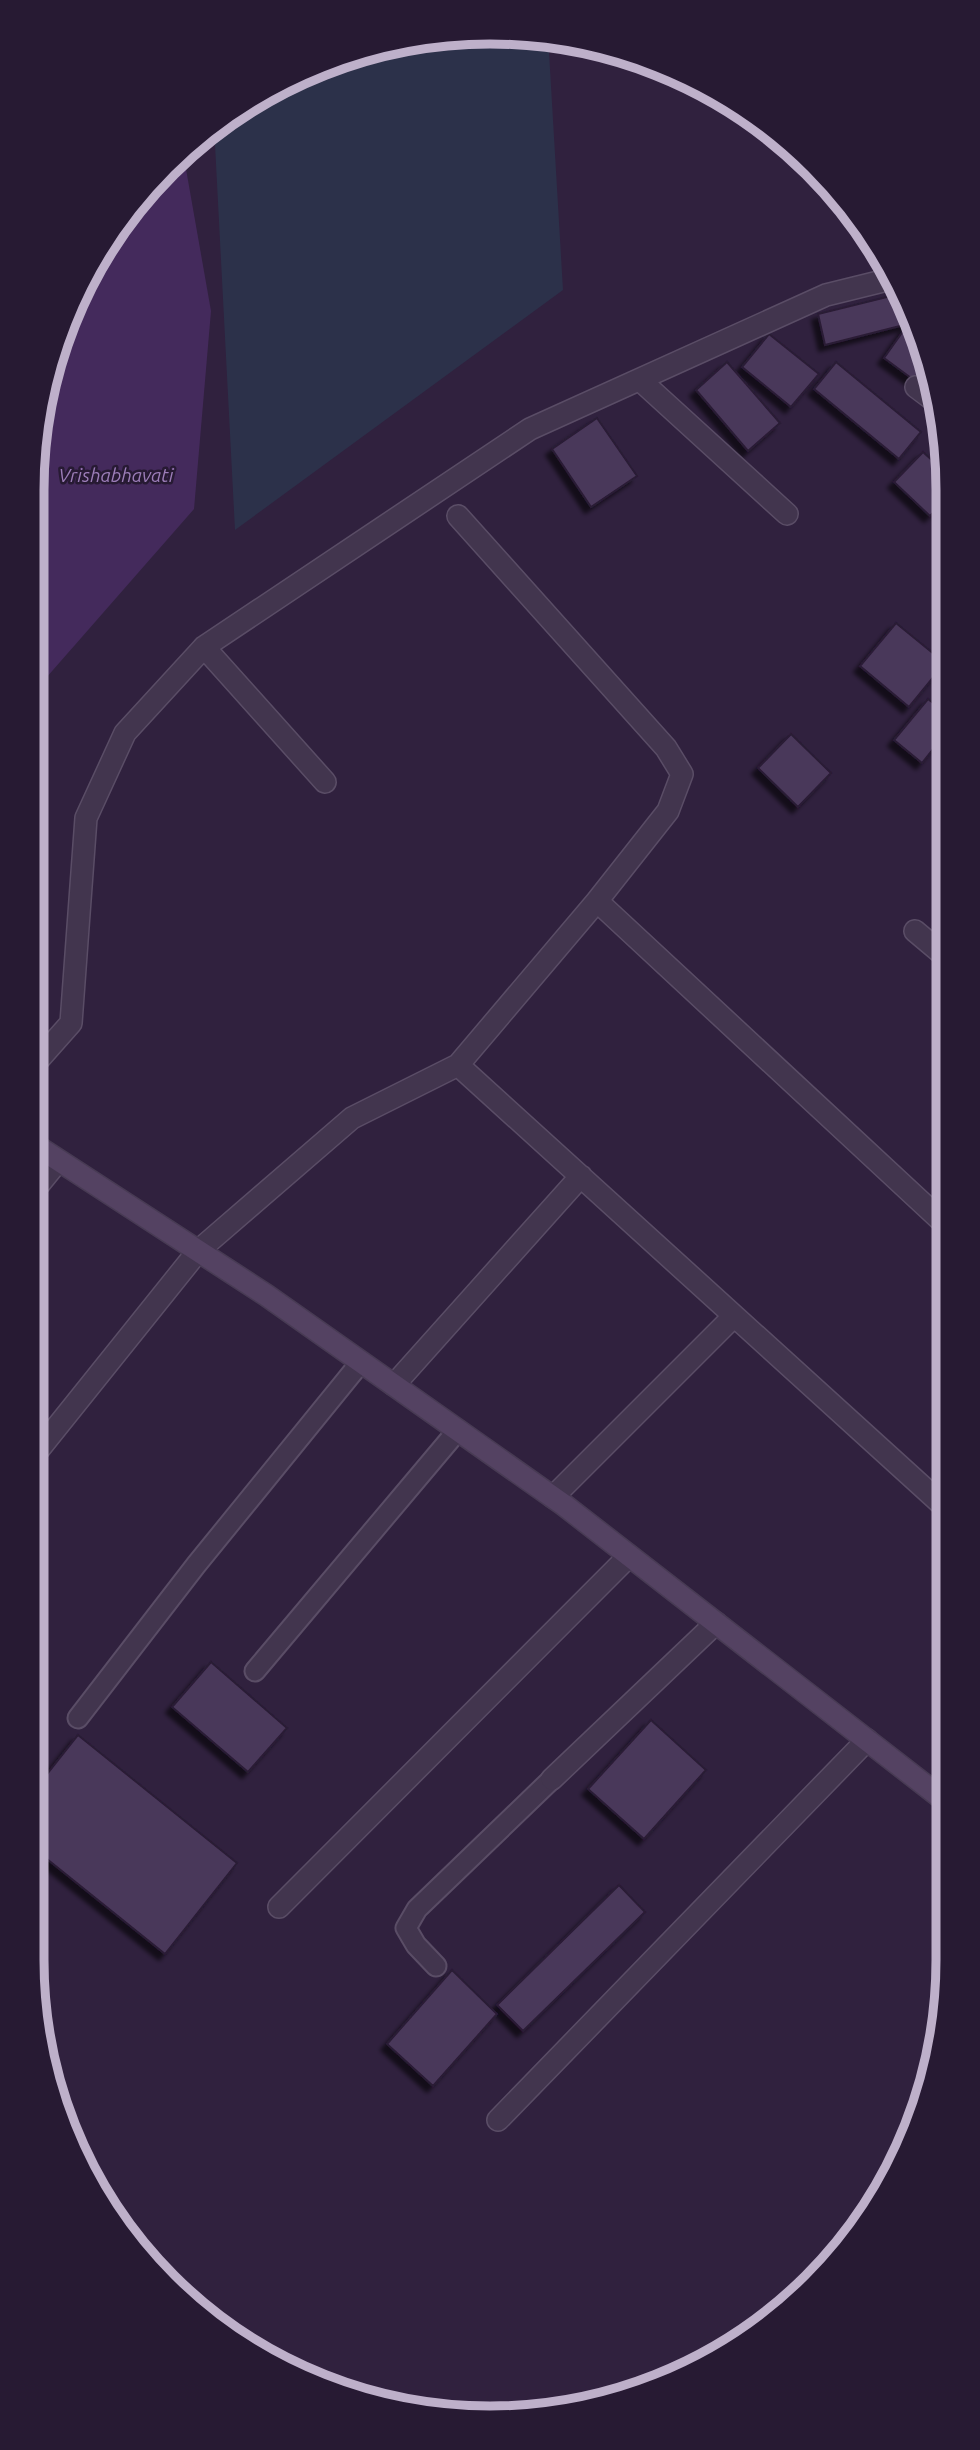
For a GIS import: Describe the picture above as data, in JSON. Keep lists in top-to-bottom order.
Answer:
{
  "water": ["Vrishabhavati"]
}
